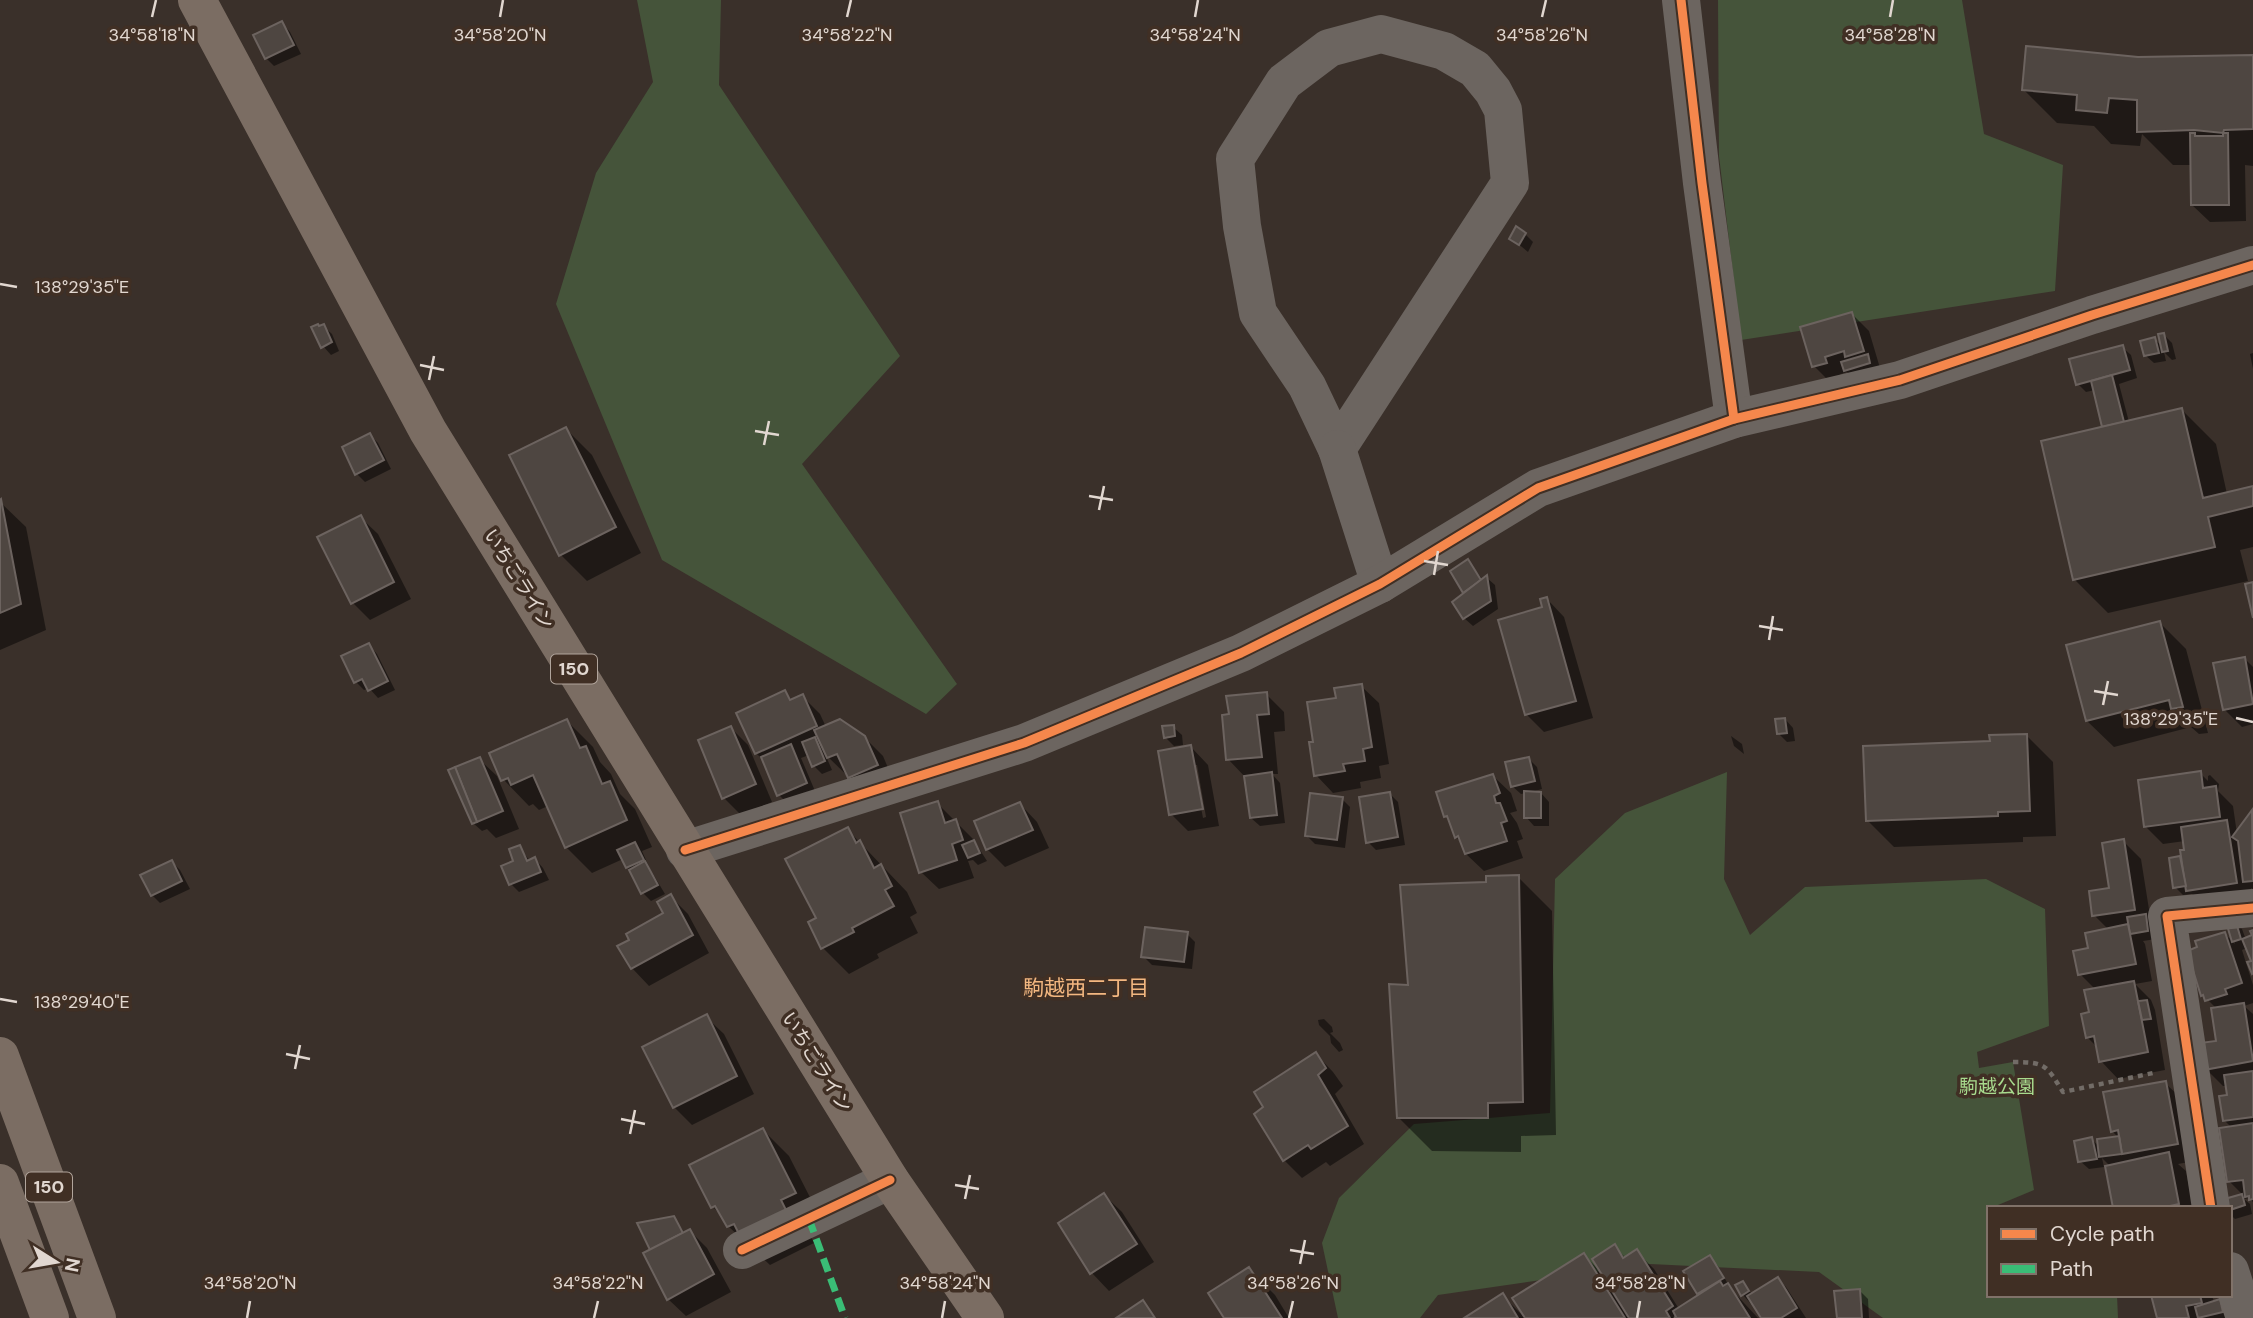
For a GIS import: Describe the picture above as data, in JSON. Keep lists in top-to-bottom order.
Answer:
{
  "streets": {
    "highway": ["いちごライン", "150"]
  },
  "districts": ["駒越西二丁目"],
  "parks": ["駒越公園"],
  "legend": ["Cycle path", "Path"],
  "north": "right",
  "coordinates": [
    "34°58'18\"N",
    "34°58'20\"N",
    "34°58'22\"N",
    "34°58'26\"N",
    "34°58'24\"N",
    "34°58'28\"N",
    "138°29'35\"E",
    "138°29'40\"E"
  ]
}
